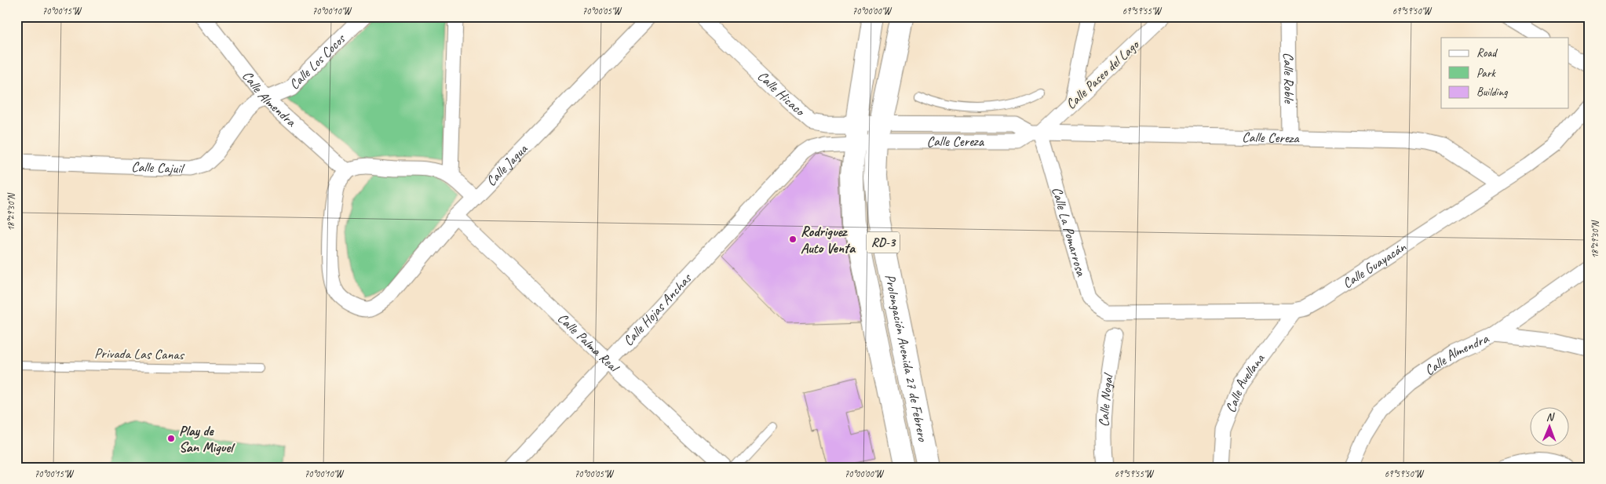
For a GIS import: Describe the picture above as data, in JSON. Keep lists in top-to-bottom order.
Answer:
{
  "streets": {
    "main road": ["RD-3", "Prolongación Avenida 27 de Febrero"],
    "street": [
      "Calle Los Cocos",
      "Calle Paseo del Lago",
      "Calle Roble",
      "Calle Hicaco",
      "Calle Almendra",
      "Calle Cereza",
      "Calle Jagua",
      "Calle Cajuil",
      "Calle La Pomarrosa",
      "Calle Guayacán",
      "Calle Hojas Anchas",
      "Calle Palma Real",
      "Calle Avellana",
      "Calle Nogal"
    ],
    "lane": ["Privada Las Canas"]
  },
  "crossings": [
    ["Calle Los Cocos", "Calle Almendra"],
    ["Calle Los Cocos", "Calle Cajuil"],
    ["Calle Paseo del Lago", "Calle Cereza"],
    ["Calle Paseo del Lago", "Calle La Pomarrosa"],
    ["Calle Roble", "Calle Cereza"],
    ["Calle Hicaco", "Calle Cereza"],
    ["Calle Hicaco", "Prolongación Avenida 27 de Febrero"],
    ["Calle Almendra", "Calle Jagua"],
    ["Calle Almendra", "Calle Cajuil"],
    ["Calle Cereza", "Calle La Pomarrosa"],
    ["Calle Cereza", "Calle Guayacán"],
    ["Calle Cereza", "Prolongación Avenida 27 de Febrero"],
    ["Calle Jagua", "Calle Palma Real"],
    ["Calle La Pomarrosa", "Calle Guayacán"],
    ["Calle Guayacán", "Calle Avellana"],
    ["Calle Hojas Anchas", "Calle Palma Real"]
  ],
  "places": ["Rodriguez Auto Venta", "Play de San Miguel"],
  "legend": ["Road", "Park", "Building"],
  "north": "top",
  "coordinates": [
    "70°00'15\"W",
    "70°00'10\"W",
    "70°00'05\"W",
    "70°00'00\"W",
    "69°59'55\"W",
    "69°59'50\"W",
    "18°29'30\"N"
  ]
}
